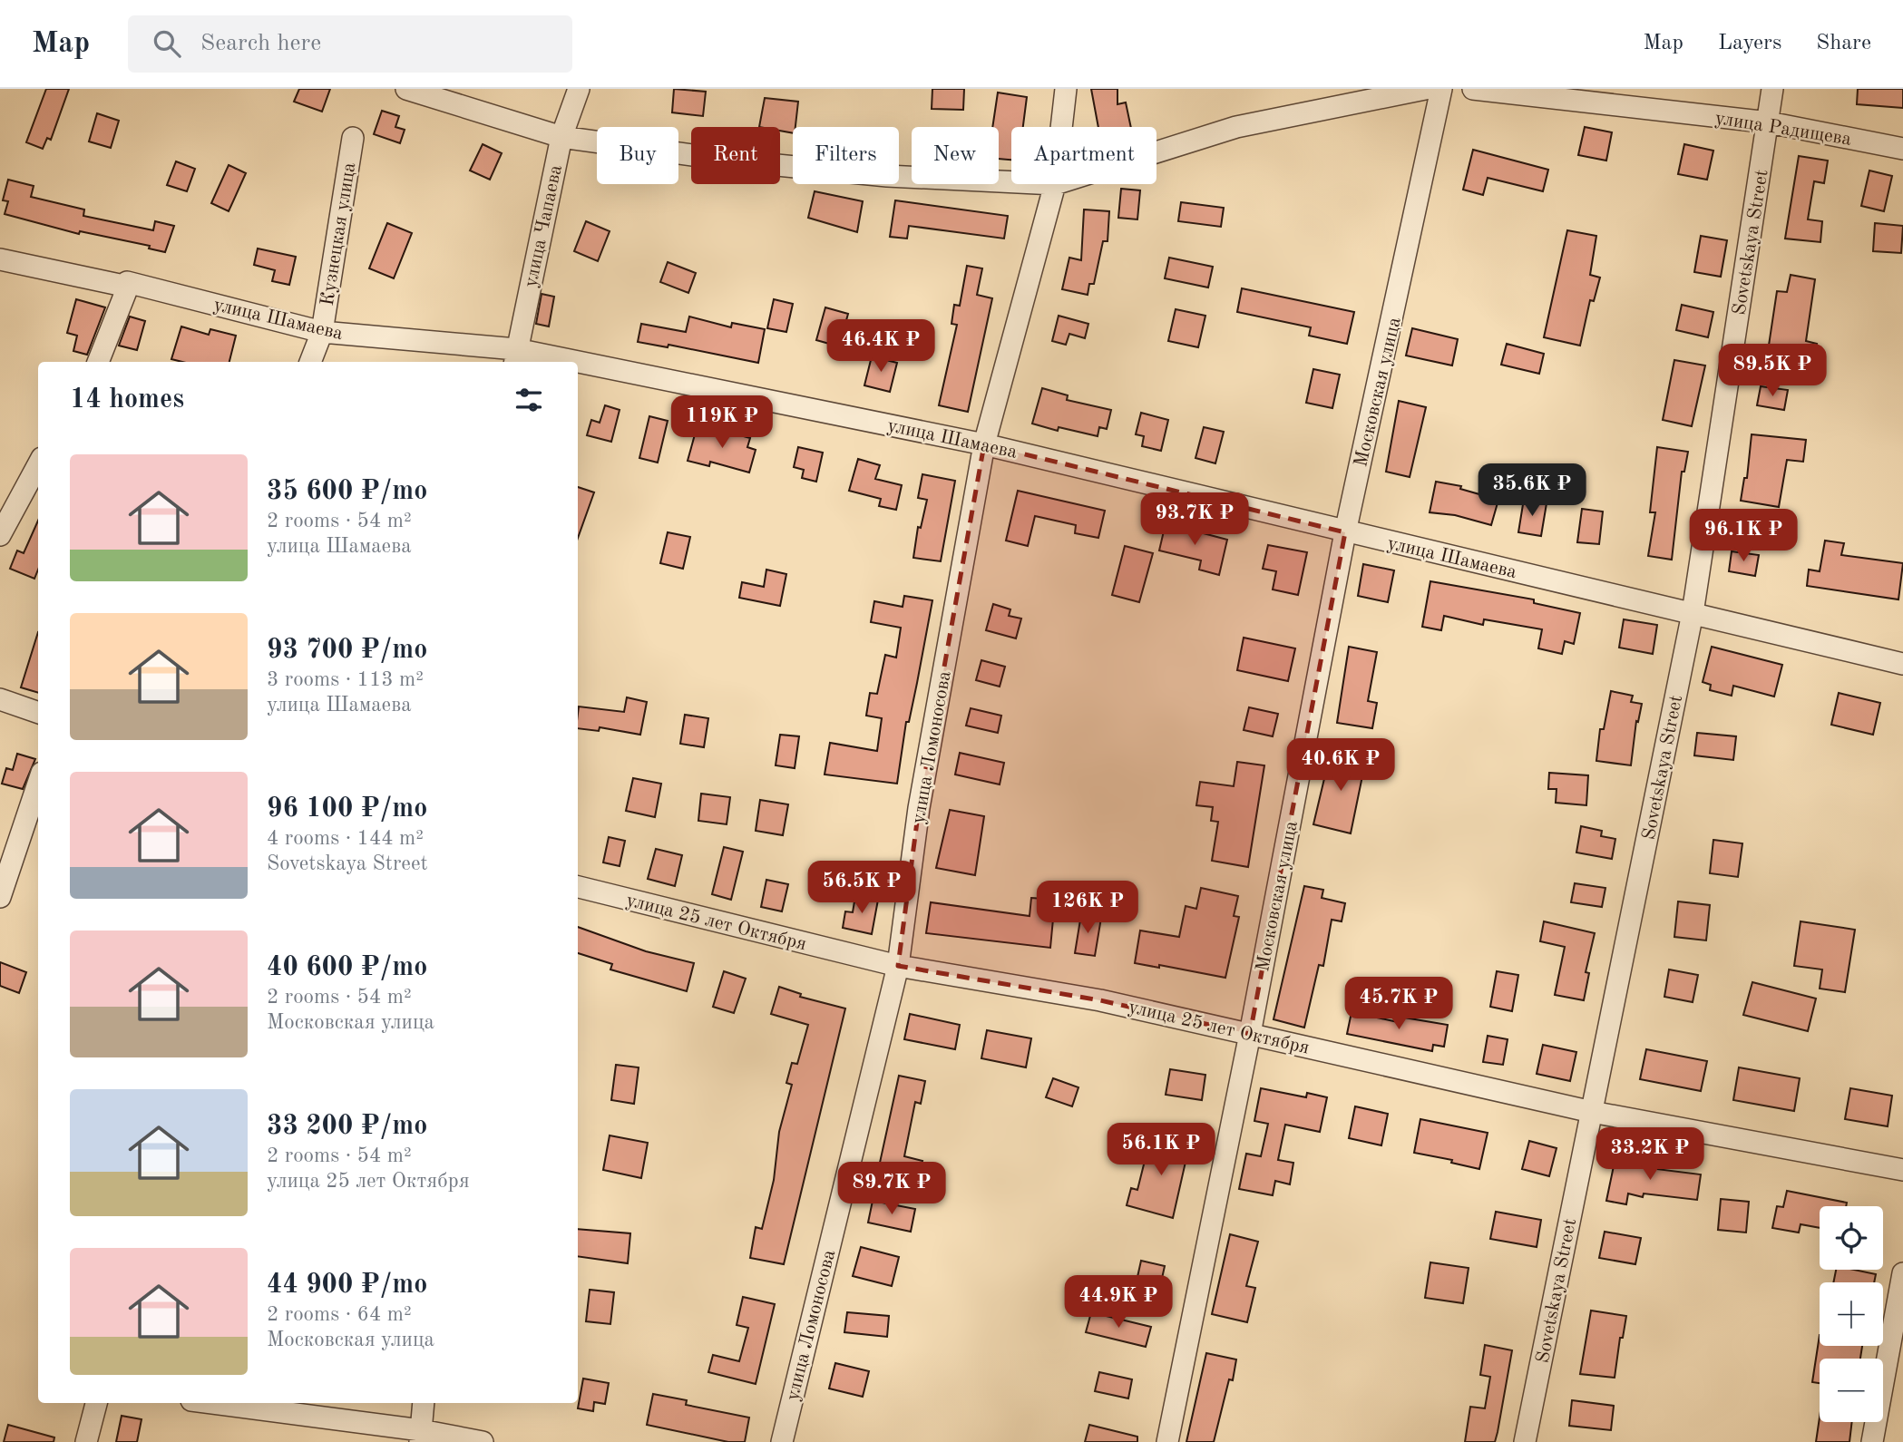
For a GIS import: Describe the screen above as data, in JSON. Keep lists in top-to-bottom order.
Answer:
{
  "streets": {
    "street": [
      "улица Радищева",
      "улица Чапаева",
      "Кузнецкая улица",
      "Sovetskaya Street",
      "улица Шамаева",
      "Московская улица",
      "улица Ломоносова",
      "улица 25 лет Октября"
    ]
  },
  "crossings": [
    ["улица Радищева", "Sovetskaya Street"],
    ["улица Чапаева", "улица Шамаева"],
    ["Кузнецкая улица", "улица Шамаева"],
    ["Sovetskaya Street", "улица Шамаева"],
    ["Sovetskaya Street", "улица 25 лет Октября"],
    ["улица Шамаева", "Московская улица"],
    ["улица Шамаева", "улица Ломоносова"],
    ["Московская улица", "улица 25 лет Октября"],
    ["улица Ломоносова", "улица 25 лет Октября"]
  ],
  "page": {
    "header": "Map",
    "search": "Search here",
    "nav": ["Map", "Layers", "Share"],
    "chip": [
      "Buy",
      "Rent",
      "Filters",
      "New",
      "Apartment"
    ],
    "price": [
      "46.4K ₽",
      "89.5K ₽",
      "119K ₽",
      "35.6K ₽",
      "93.7K ₽",
      "96.1K ₽",
      "40.6K ₽",
      "56.5K ₽",
      "126K ₽",
      "45.7K ₽",
      "56.1K ₽",
      "33.2K ₽",
      "89.7K ₽",
      "44.9K ₽"
    ],
    "heading": "14 homes",
    "list": [
      {
        "name": "35 600 ₽/mo",
        "note": "2 rooms · 54 m² · улица Шамаева"
      },
      {
        "name": "93 700 ₽/mo",
        "note": "3 rooms · 113 m² · улица Шамаева"
      },
      {
        "name": "96 100 ₽/mo",
        "note": "4 rooms · 144 m² · Sovetskaya Street"
      },
      {
        "name": "40 600 ₽/mo",
        "note": "2 rooms · 54 m² · Московская улица"
      },
      {
        "name": "33 200 ₽/mo",
        "note": "2 rooms · 54 m² · улица 25 лет Октября"
      },
      {
        "name": "44 900 ₽/mo",
        "note": "2 rooms · 64 m² · Московская улица"
      }
    ],
    "map_buttons": ["+", "−"]
  }
}
